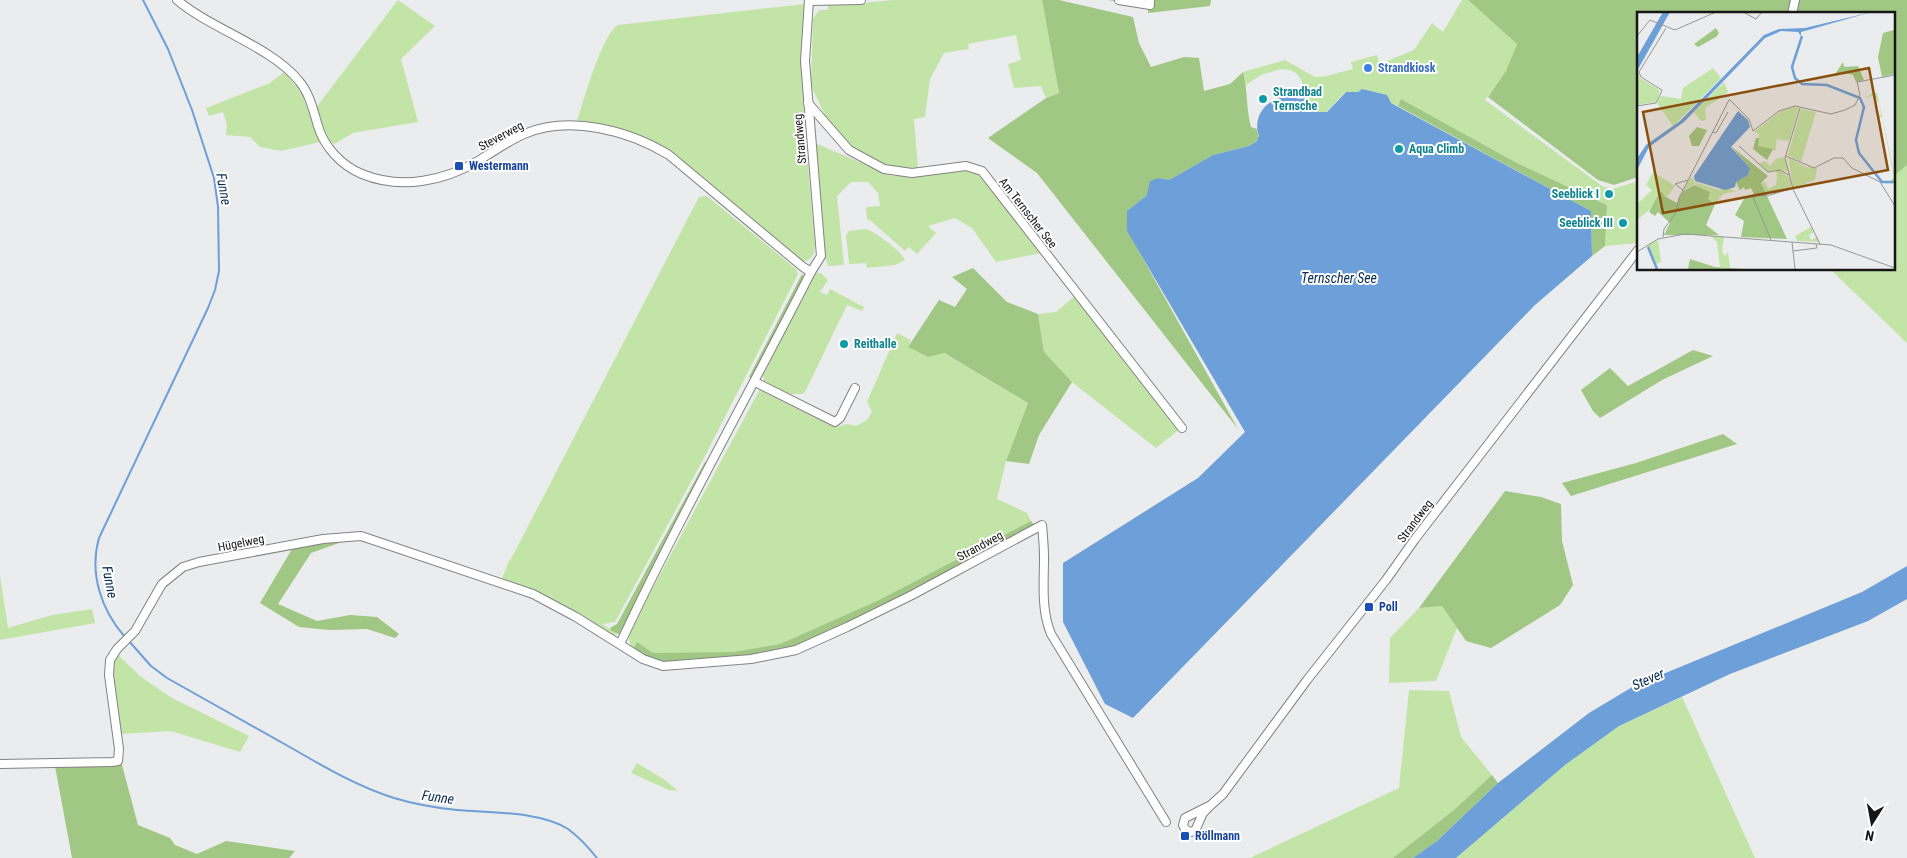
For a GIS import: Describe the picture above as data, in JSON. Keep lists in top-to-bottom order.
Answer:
{
  "streets": {
    "street": [
      "Steverweg",
      "Strandweg",
      "Am Ternscher See",
      "Hügelweg"
    ]
  },
  "crossings": [
    ["Steverweg", "Strandweg"],
    ["Strandweg", "Am Ternscher See"],
    ["Strandweg", "Hügelweg"]
  ],
  "water": ["Funne", "Ternscher See", "Stever"],
  "places": {
    "other": [
      "Strandkiosk",
      "Strandbad Ternsche",
      "Aqua Climb",
      "Seeblick I",
      "Seeblick III",
      "Reithalle"
    ],
    "transit": ["Westermann", "Poll", "Röllmann"]
  },
  "north": "bottom"
}
